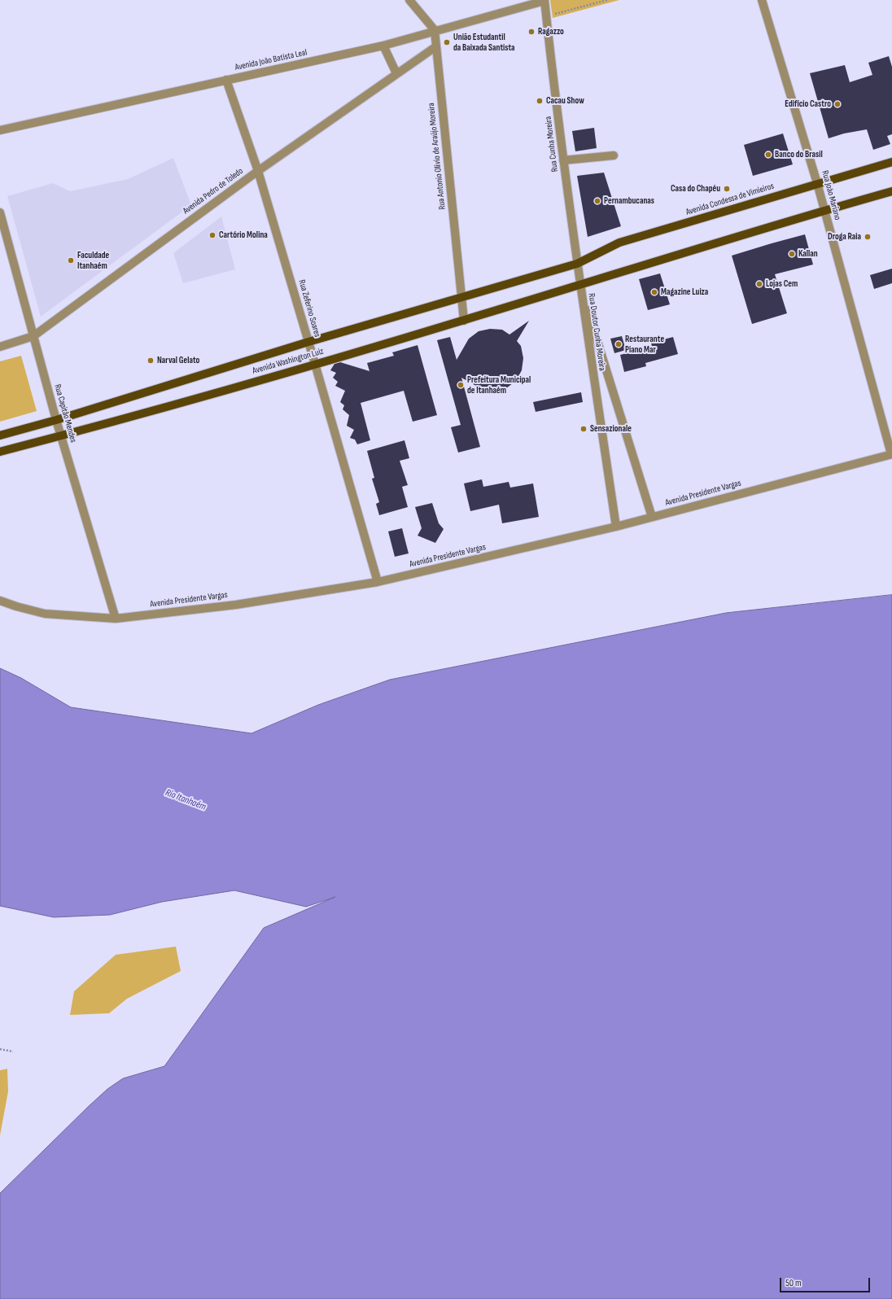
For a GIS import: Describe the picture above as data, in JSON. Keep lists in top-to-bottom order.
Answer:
{
  "streets": {
    "main road": ["Avenida Condessa de Vimieiros", "Avenida Washington Luiz"],
    "street": [
      "Avenida João Batista Leal",
      "Rua Cunha Moreira",
      "Rua Antonio Olívio de Araújo Moreira",
      "Avenida Pedro de Toledo",
      "Rua João Mariano",
      "Rua Zeferino Soares",
      "Rua Doutor Cunha Moreira",
      "Rua Capitão Mendes",
      "Avenida Presidente Vargas"
    ]
  },
  "crossings": [
    ["Avenida João Batista Leal", "Rua Cunha Moreira"],
    ["Avenida João Batista Leal", "Rua Antonio Olívio de Araújo Moreira"],
    ["Avenida João Batista Leal", "Rua Zeferino Soares"],
    ["Rua Cunha Moreira", "Avenida Condessa de Vimieiros"],
    ["Rua Cunha Moreira", "Rua Doutor Cunha Moreira"],
    ["Rua Cunha Moreira", "Avenida Washington Luiz"],
    ["Rua Antonio Olívio de Araújo Moreira", "Avenida Pedro de Toledo"],
    ["Rua Antonio Olívio de Araújo Moreira", "Avenida Washington Luiz"],
    ["Avenida Pedro de Toledo", "Rua Zeferino Soares"],
    ["Avenida Pedro de Toledo", "Rua Capitão Mendes"],
    ["Rua João Mariano", "Avenida Condessa de Vimieiros"],
    ["Rua João Mariano", "Avenida Presidente Vargas"],
    ["Avenida Condessa de Vimieiros", "Avenida Washington Luiz"],
    ["Rua Zeferino Soares", "Avenida Washington Luiz"],
    ["Rua Zeferino Soares", "Avenida Presidente Vargas"],
    ["Rua Doutor Cunha Moreira", "Avenida Washington Luiz"],
    ["Rua Doutor Cunha Moreira", "Avenida Presidente Vargas"],
    ["Avenida Washington Luiz", "Rua Capitão Mendes"],
    ["Rua Capitão Mendes", "Avenida Presidente Vargas"]
  ],
  "water": ["Rio Itanhaém"],
  "places": [
    "Ragazzo",
    "União Estudantil da Baixada Santista",
    "Cacau Show",
    "Edifício Castro",
    "Banco do Brasil",
    "Casa do Chapéu",
    "Pernambucanas",
    "Cartório Molina",
    "Droga Raia",
    "Kallan",
    "Faculdade Itanhaém",
    "Lojas Cem",
    "Magazine Luiza",
    "Restaurante Piano Mar",
    "Narval Gelato",
    "Prefeitura Municipal de Itanhaém",
    "Sensazionale"
  ],
  "scale_bar": "50 m"
}
